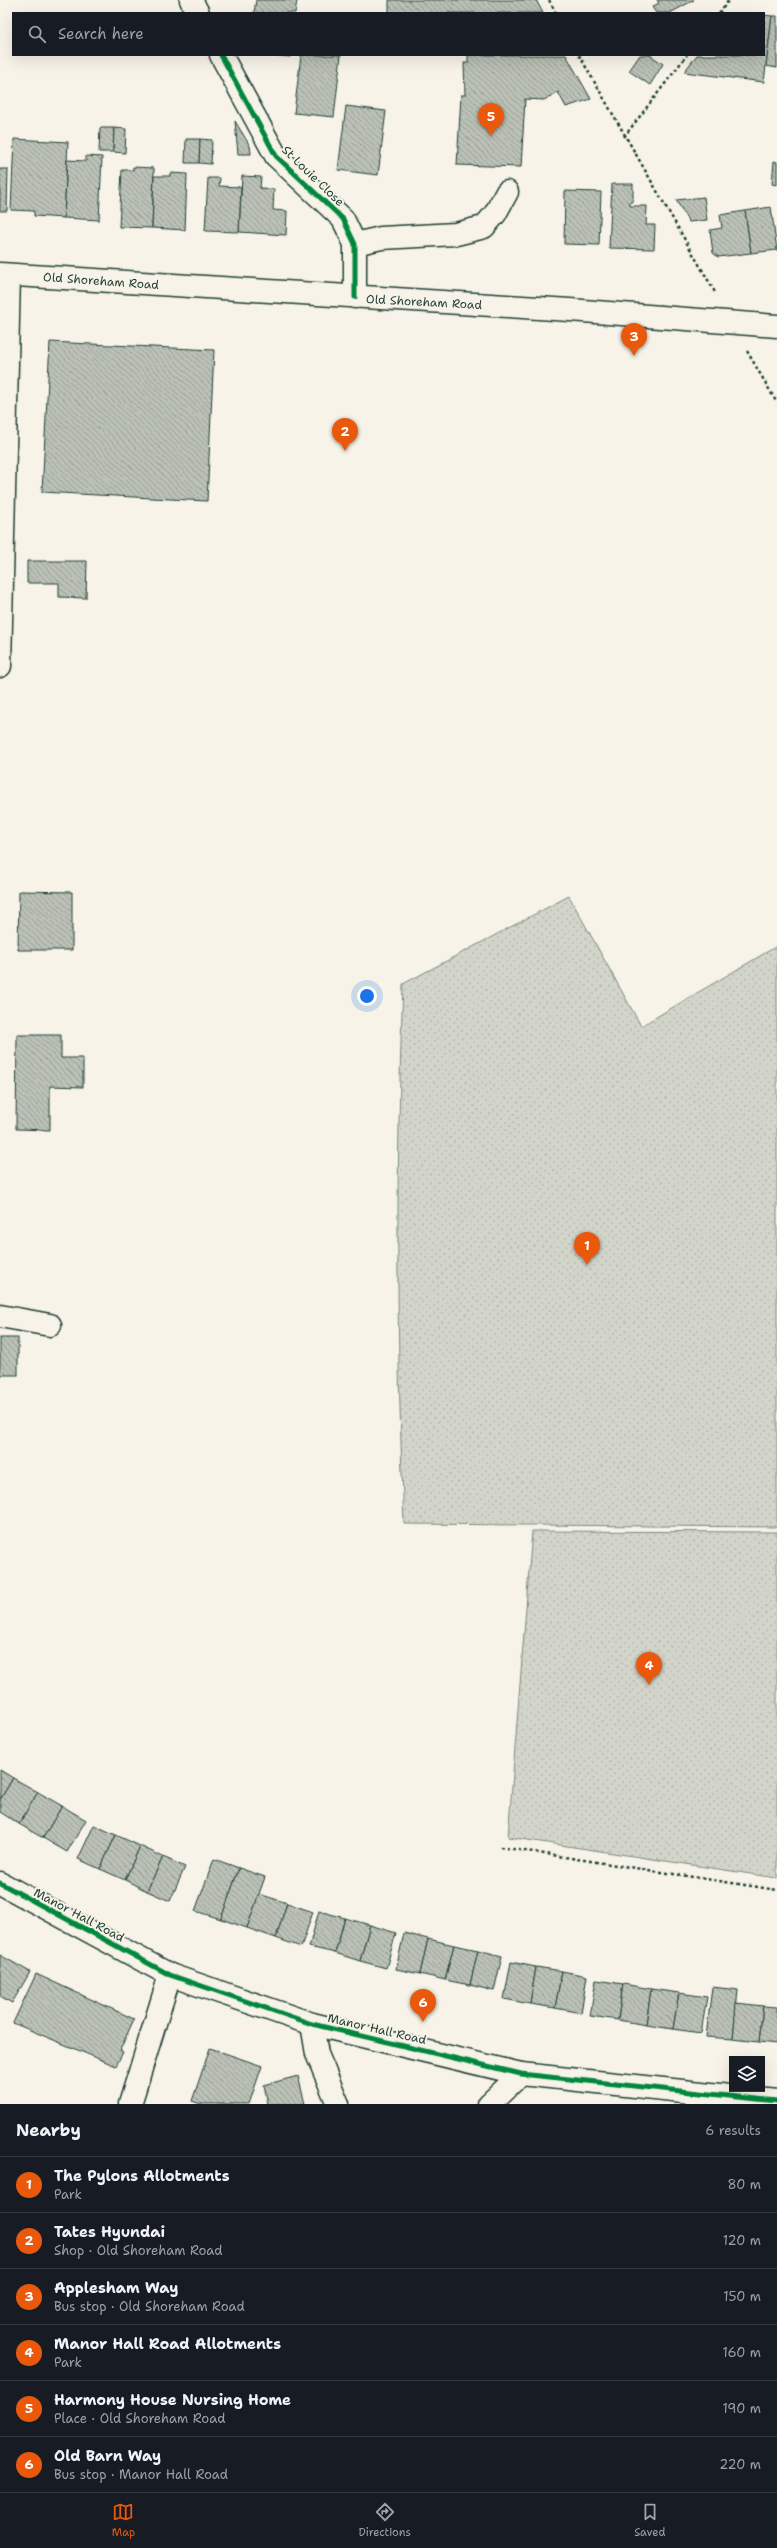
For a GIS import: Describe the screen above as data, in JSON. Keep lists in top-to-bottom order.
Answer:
{
  "streets": {
    "street": ["St Louie Close", "Old Shoreham Road", "Manor Hall Road"]
  },
  "crossings": [
    ["St Louie Close", "Old Shoreham Road"]
  ],
  "page": {
    "search": "Search here",
    "pins": [
      "5",
      "3",
      "2",
      "1",
      "4",
      "6"
    ],
    "heading": ["Nearby", "6 results"],
    "list": [
      {
        "mark": "1",
        "name": "The Pylons Allotments",
        "note": "Park",
        "value": "80 m"
      },
      {
        "mark": "2",
        "name": "Tates Hyundai",
        "note": "Shop · Old Shoreham Road",
        "value": "120 m"
      },
      {
        "mark": "3",
        "name": "Applesham Way",
        "note": "Bus stop · Old Shoreham Road",
        "value": "150 m"
      },
      {
        "mark": "4",
        "name": "Manor Hall Road Allotments",
        "note": "Park",
        "value": "160 m"
      },
      {
        "mark": "5",
        "name": "Harmony House Nursing Home",
        "note": "Place · Old Shoreham Road",
        "value": "190 m"
      },
      {
        "mark": "6",
        "name": "Old Barn Way",
        "note": "Bus stop · Manor Hall Road",
        "value": "220 m"
      }
    ],
    "nav": ["Map", "Directions", "Saved"]
  }
}
